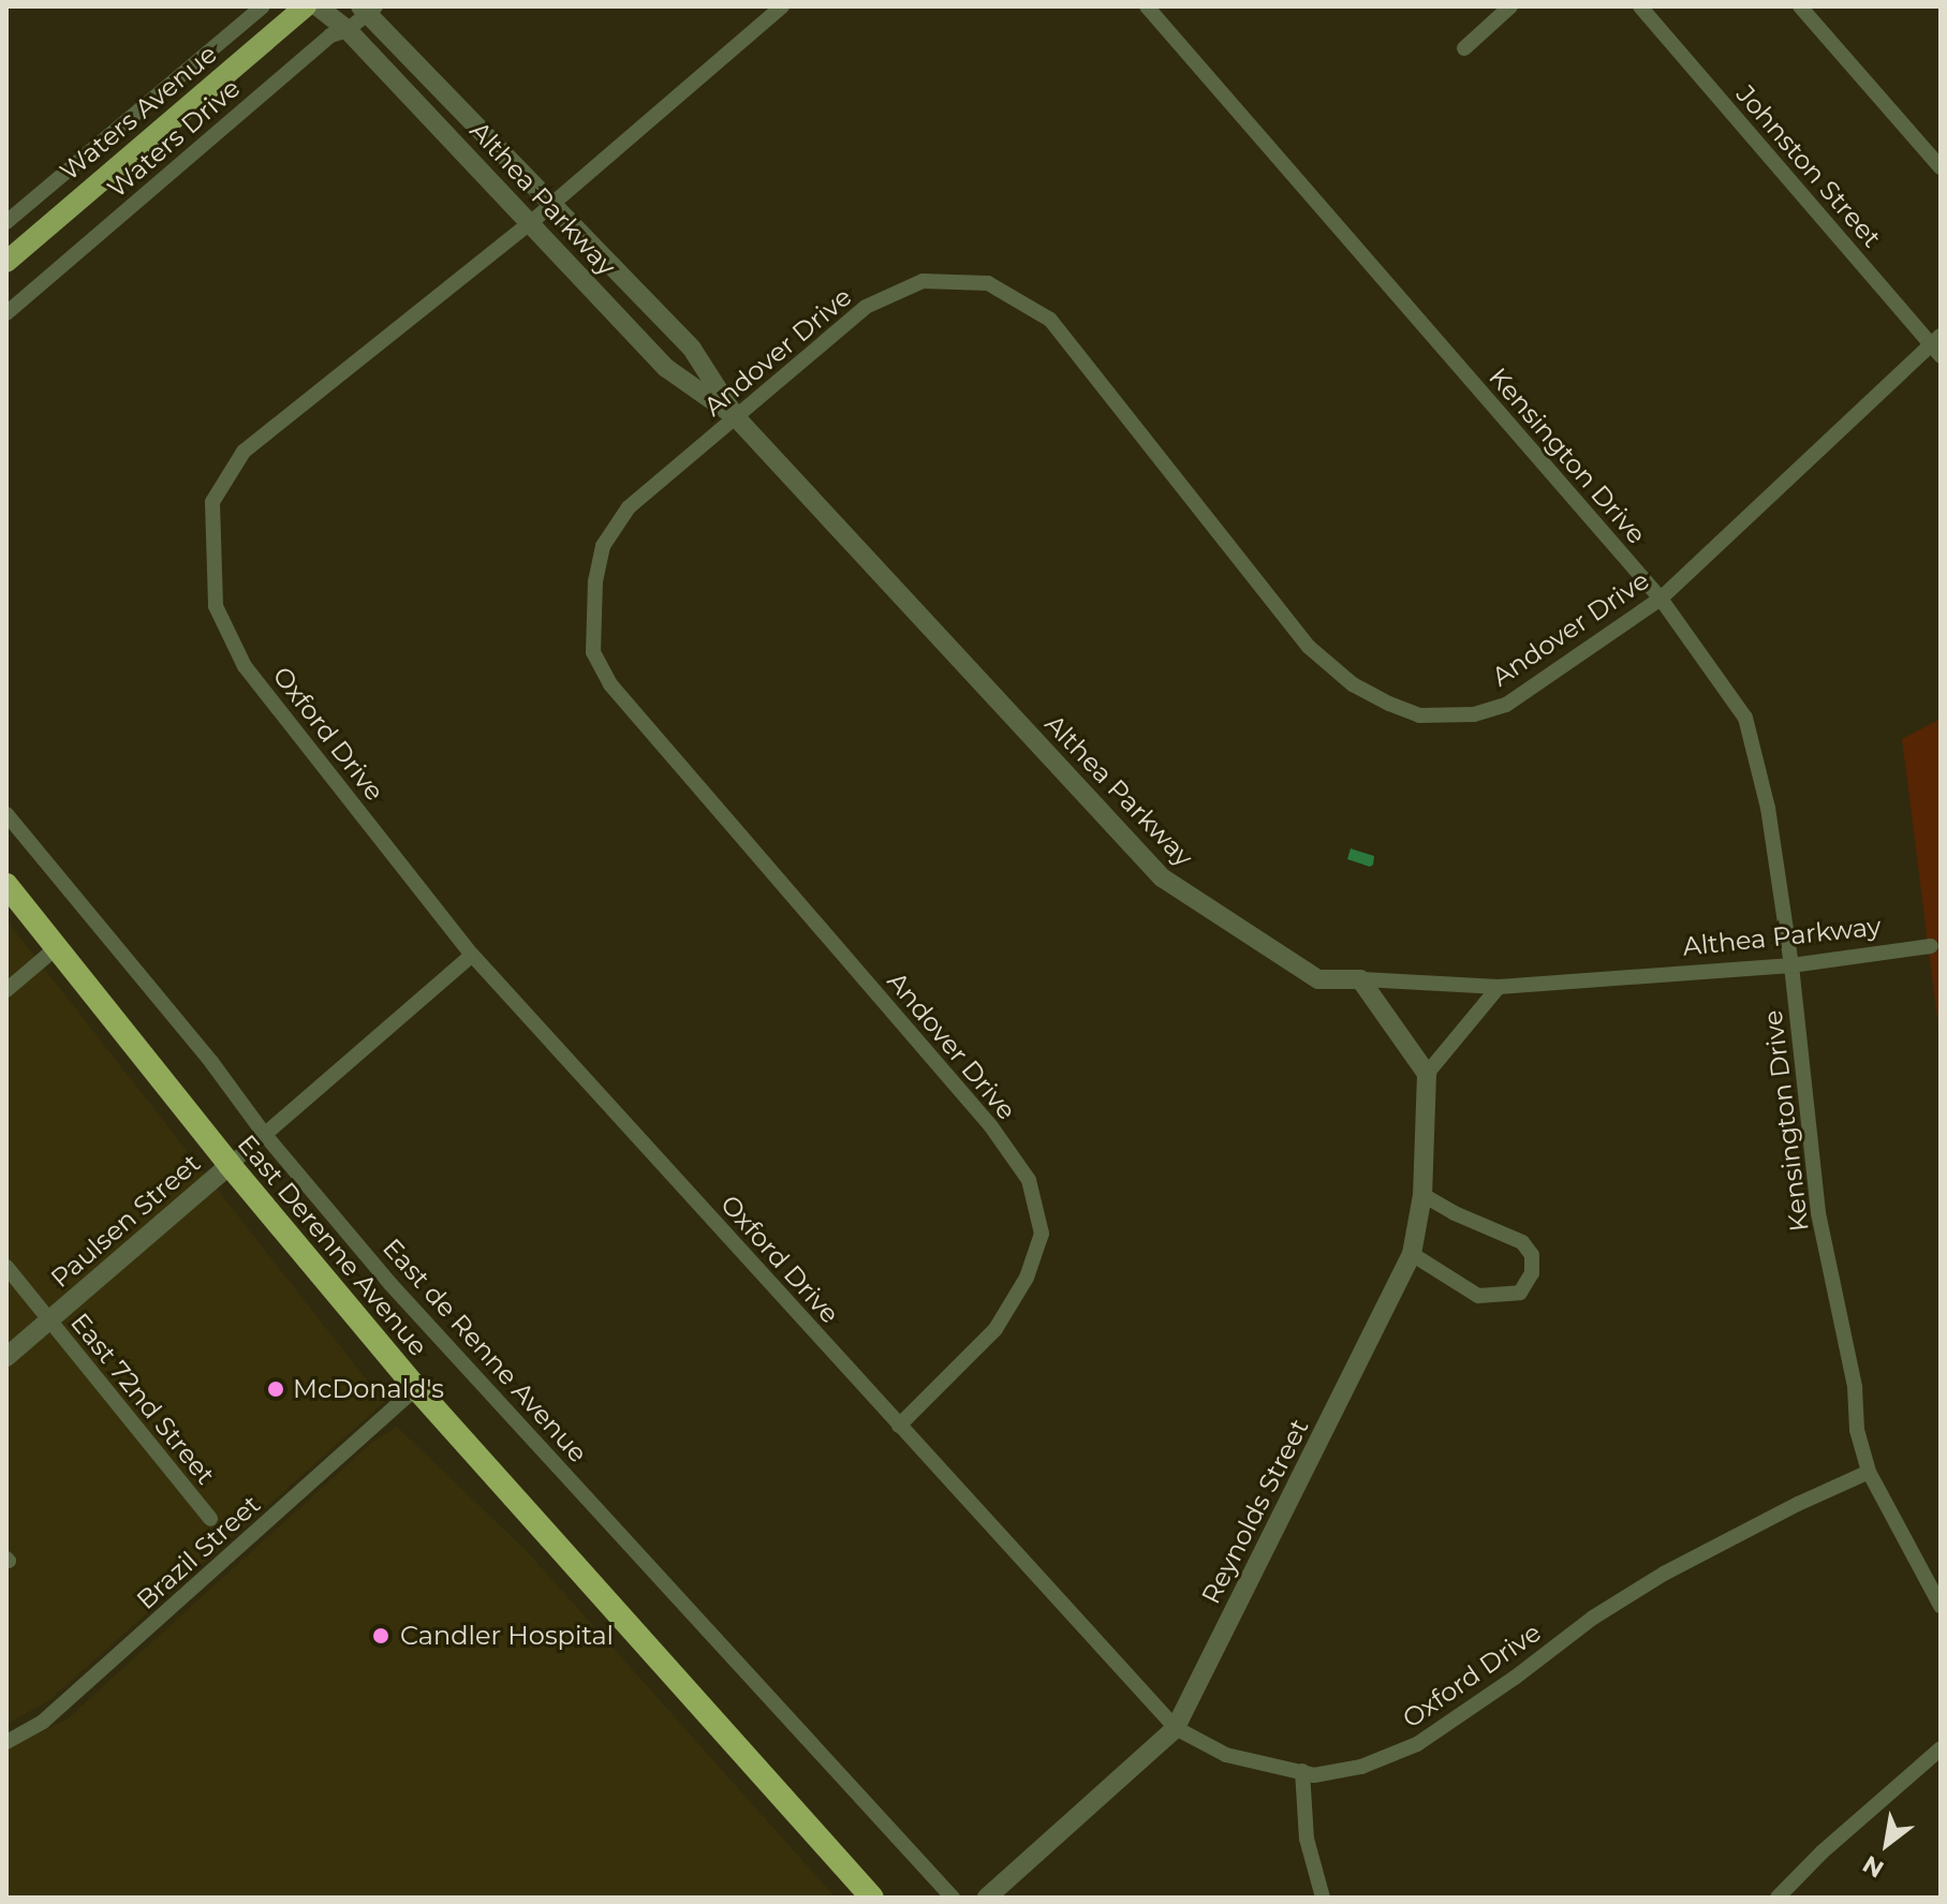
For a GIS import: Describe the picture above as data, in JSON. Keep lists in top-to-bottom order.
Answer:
{
  "streets": {
    "highway": ["East Derenne Avenue"],
    "main road": ["Waters Avenue"],
    "street": [
      "Waters Drive",
      "Johnston Street",
      "Althea Parkway",
      "Andover Drive",
      "Kensington Drive",
      "Oxford Drive",
      "Paulsen Street",
      "East de Renne Avenue",
      "East 72nd Street",
      "Reynolds Street",
      "Brazil Street"
    ]
  },
  "crossings": [
    ["Waters Drive", "Althea Parkway"],
    ["Johnston Street", "Andover Drive"],
    ["Althea Parkway", "Andover Drive"],
    ["Althea Parkway", "Kensington Drive"],
    ["Althea Parkway", "Oxford Drive"],
    ["Andover Drive", "Kensington Drive"],
    ["Andover Drive", "Oxford Drive"],
    ["Kensington Drive", "Oxford Drive"],
    ["Oxford Drive", "Paulsen Street"],
    ["Oxford Drive", "Reynolds Street"],
    ["Paulsen Street", "East Derenne Avenue"],
    ["Paulsen Street", "East de Renne Avenue"],
    ["Paulsen Street", "East 72nd Street"],
    ["East Derenne Avenue", "Brazil Street"]
  ],
  "places": ["McDonald's", "Candler Hospital"],
  "north": "bottom left"
}
